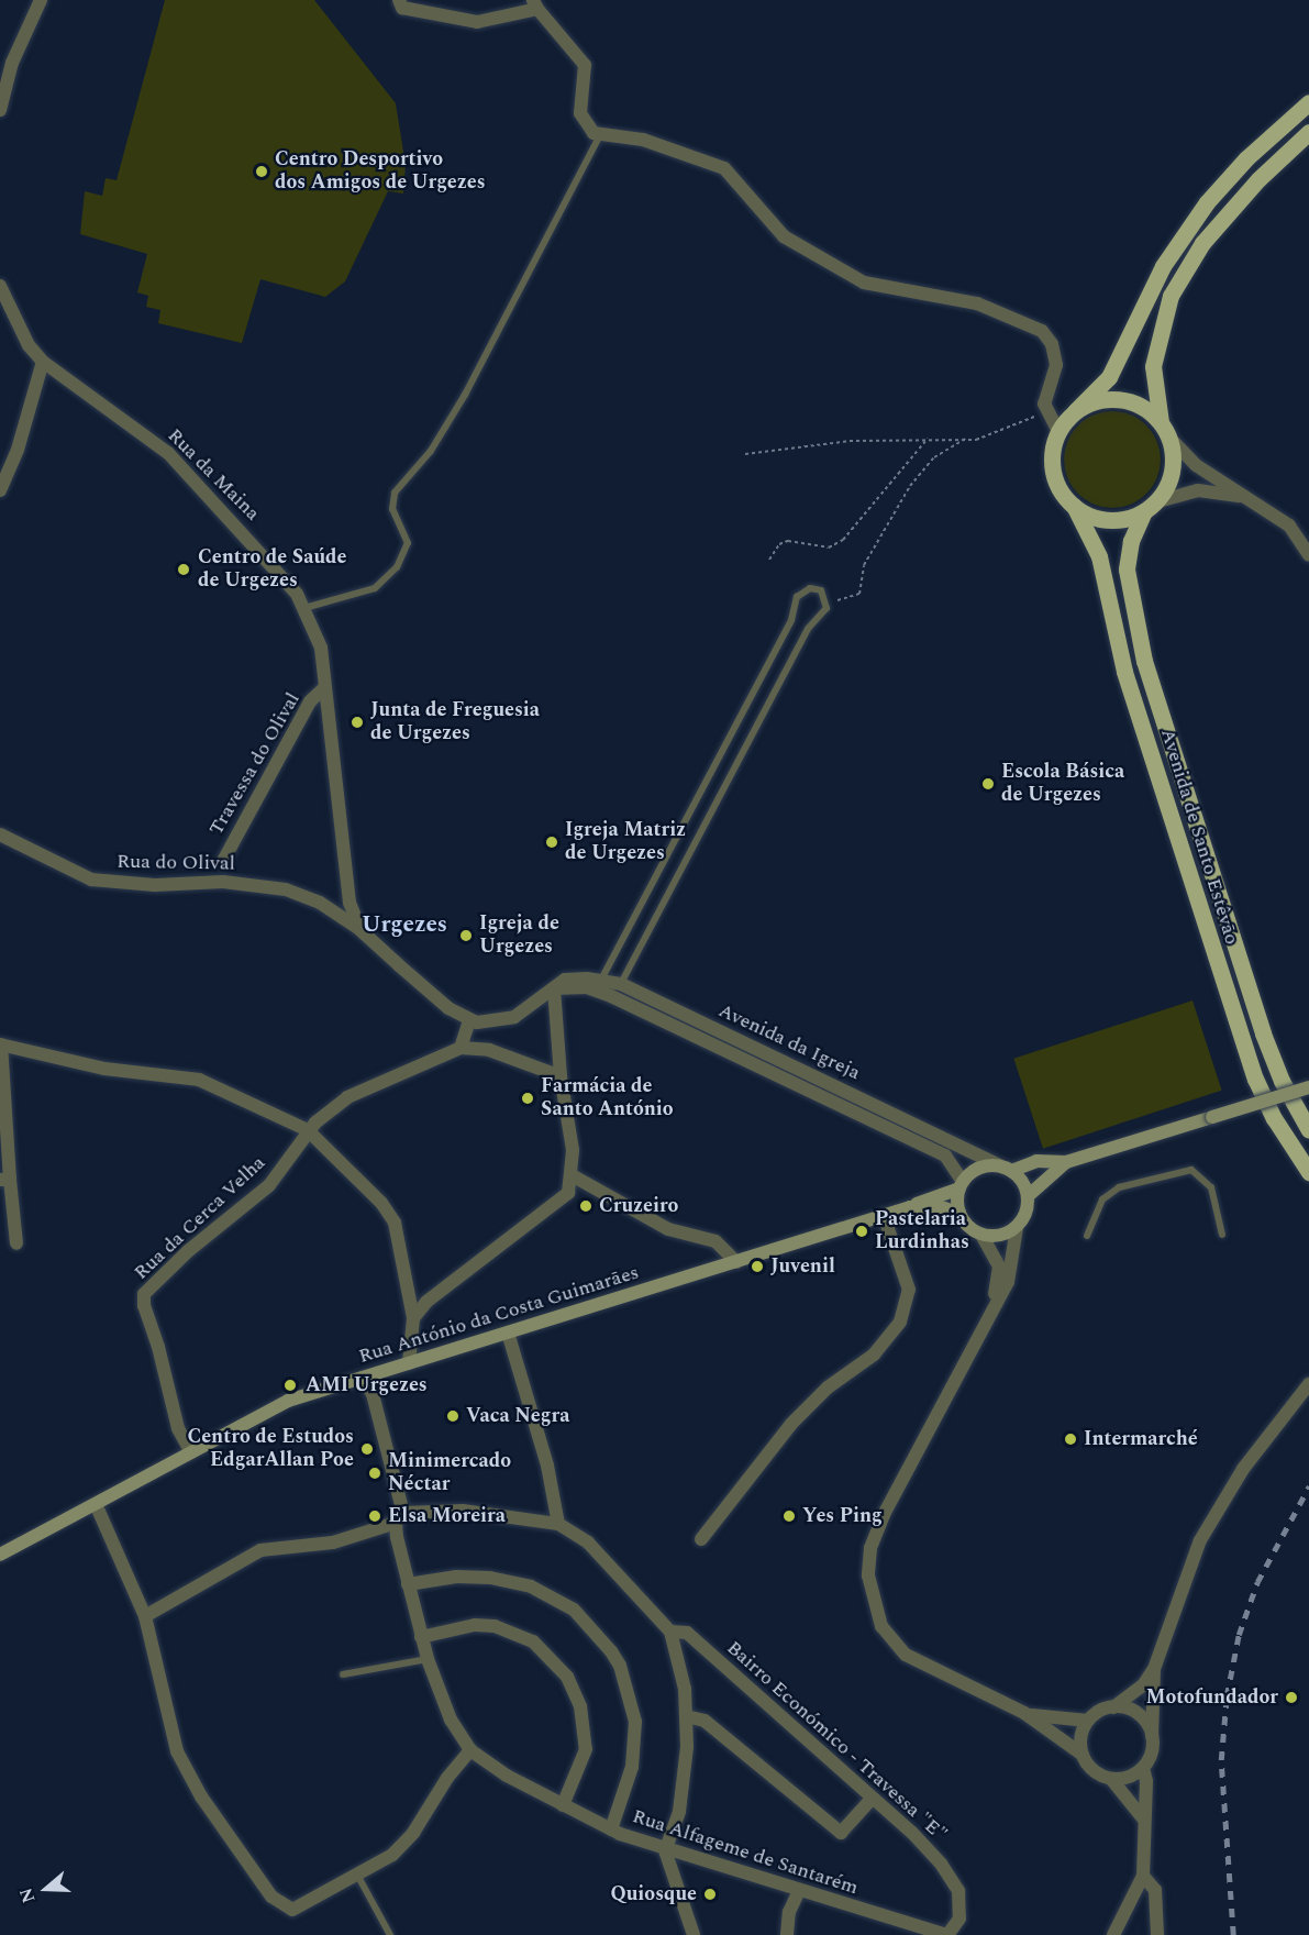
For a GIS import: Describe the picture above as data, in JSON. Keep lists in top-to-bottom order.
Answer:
{
  "streets": {
    "main road": ["Avenida de Santo Estêvão", "Rua António da Costa Guimarães"],
    "street": [
      "Rua da Maina",
      "Travessa do Olival",
      "Rua do Olival",
      "Avenida da Igreja",
      "Rua da Cerca Velha",
      "Bairro Económico - Travessa \"E\"",
      "Rua Alfageme de Santarém"
    ]
  },
  "crossings": [
    ["Rua da Maina", "Travessa do Olival"],
    ["Rua da Maina", "Rua do Olival"],
    ["Rua da Maina", "Avenida da Igreja"],
    ["Avenida da Igreja", "Rua António da Costa Guimarães"],
    ["Rua da Cerca Velha", "Rua António da Costa Guimarães"],
    ["Rua António da Costa Guimarães", "Rua Alfageme de Santarém"],
    ["Bairro Económico - Travessa \"E\"", "Rua Alfageme de Santarém"]
  ],
  "districts": ["Urgezes"],
  "places": [
    "Centro Desportivo dos Amigos de Urgezes",
    "Centro de Saúde de Urgezes",
    "Junta de Freguesia de Urgezes",
    "Escola Básica de Urgezes",
    "Igreja Matriz de Urgezes",
    "Igreja de Urgezes",
    "Farmácia de Santo António",
    "Cruzeiro",
    "Pastelaria Lurdinhas",
    "Juvenil",
    "AMI Urgezes",
    "Vaca Negra",
    "Intermarché",
    "Centro de Estudos EdgarAllan Poe",
    "Minimercado Néctar",
    "Elsa Moreira",
    "Yes Ping",
    "Motofundador",
    "Quiosque"
  ],
  "north": "left"
}
